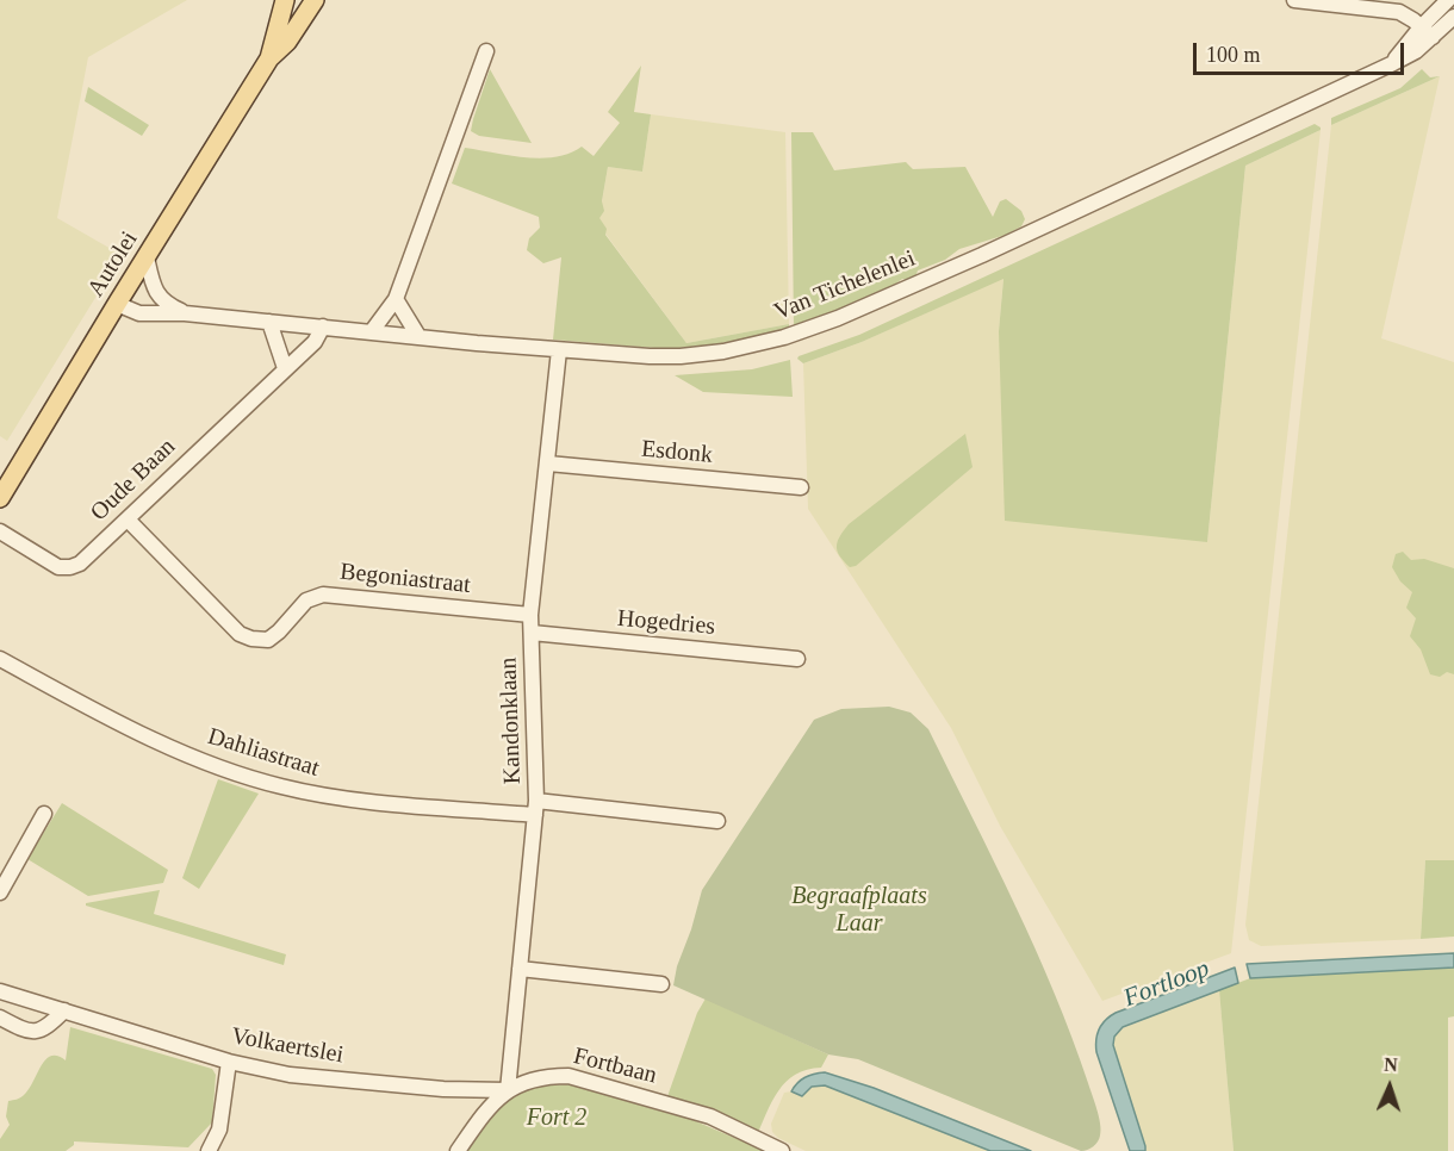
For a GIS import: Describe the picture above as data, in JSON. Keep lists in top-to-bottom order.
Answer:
{
  "streets": {
    "main road": ["Autolei"],
    "street": [
      "Van Tichelenlei",
      "Esdonk",
      "Oude Baan",
      "Begoniastraat",
      "Hogedries",
      "Kandonklaan",
      "Dahliastraat",
      "Volkaertslei",
      "Fortbaan"
    ]
  },
  "crossings": [
    ["Autolei", "Van Tichelenlei"],
    ["Van Tichelenlei", "Oude Baan"],
    ["Van Tichelenlei", "Kandonklaan"],
    ["Esdonk", "Kandonklaan"],
    ["Oude Baan", "Begoniastraat"],
    ["Begoniastraat", "Kandonklaan"],
    ["Hogedries", "Kandonklaan"],
    ["Kandonklaan", "Dahliastraat"],
    ["Kandonklaan", "Volkaertslei"],
    ["Kandonklaan", "Fortbaan"],
    ["Volkaertslei", "Fortbaan"]
  ],
  "water": ["Fortloop"],
  "parks": ["Begraafplaats Laar", "Fort 2"],
  "scale_bar": "100 m",
  "north": "top"
}
